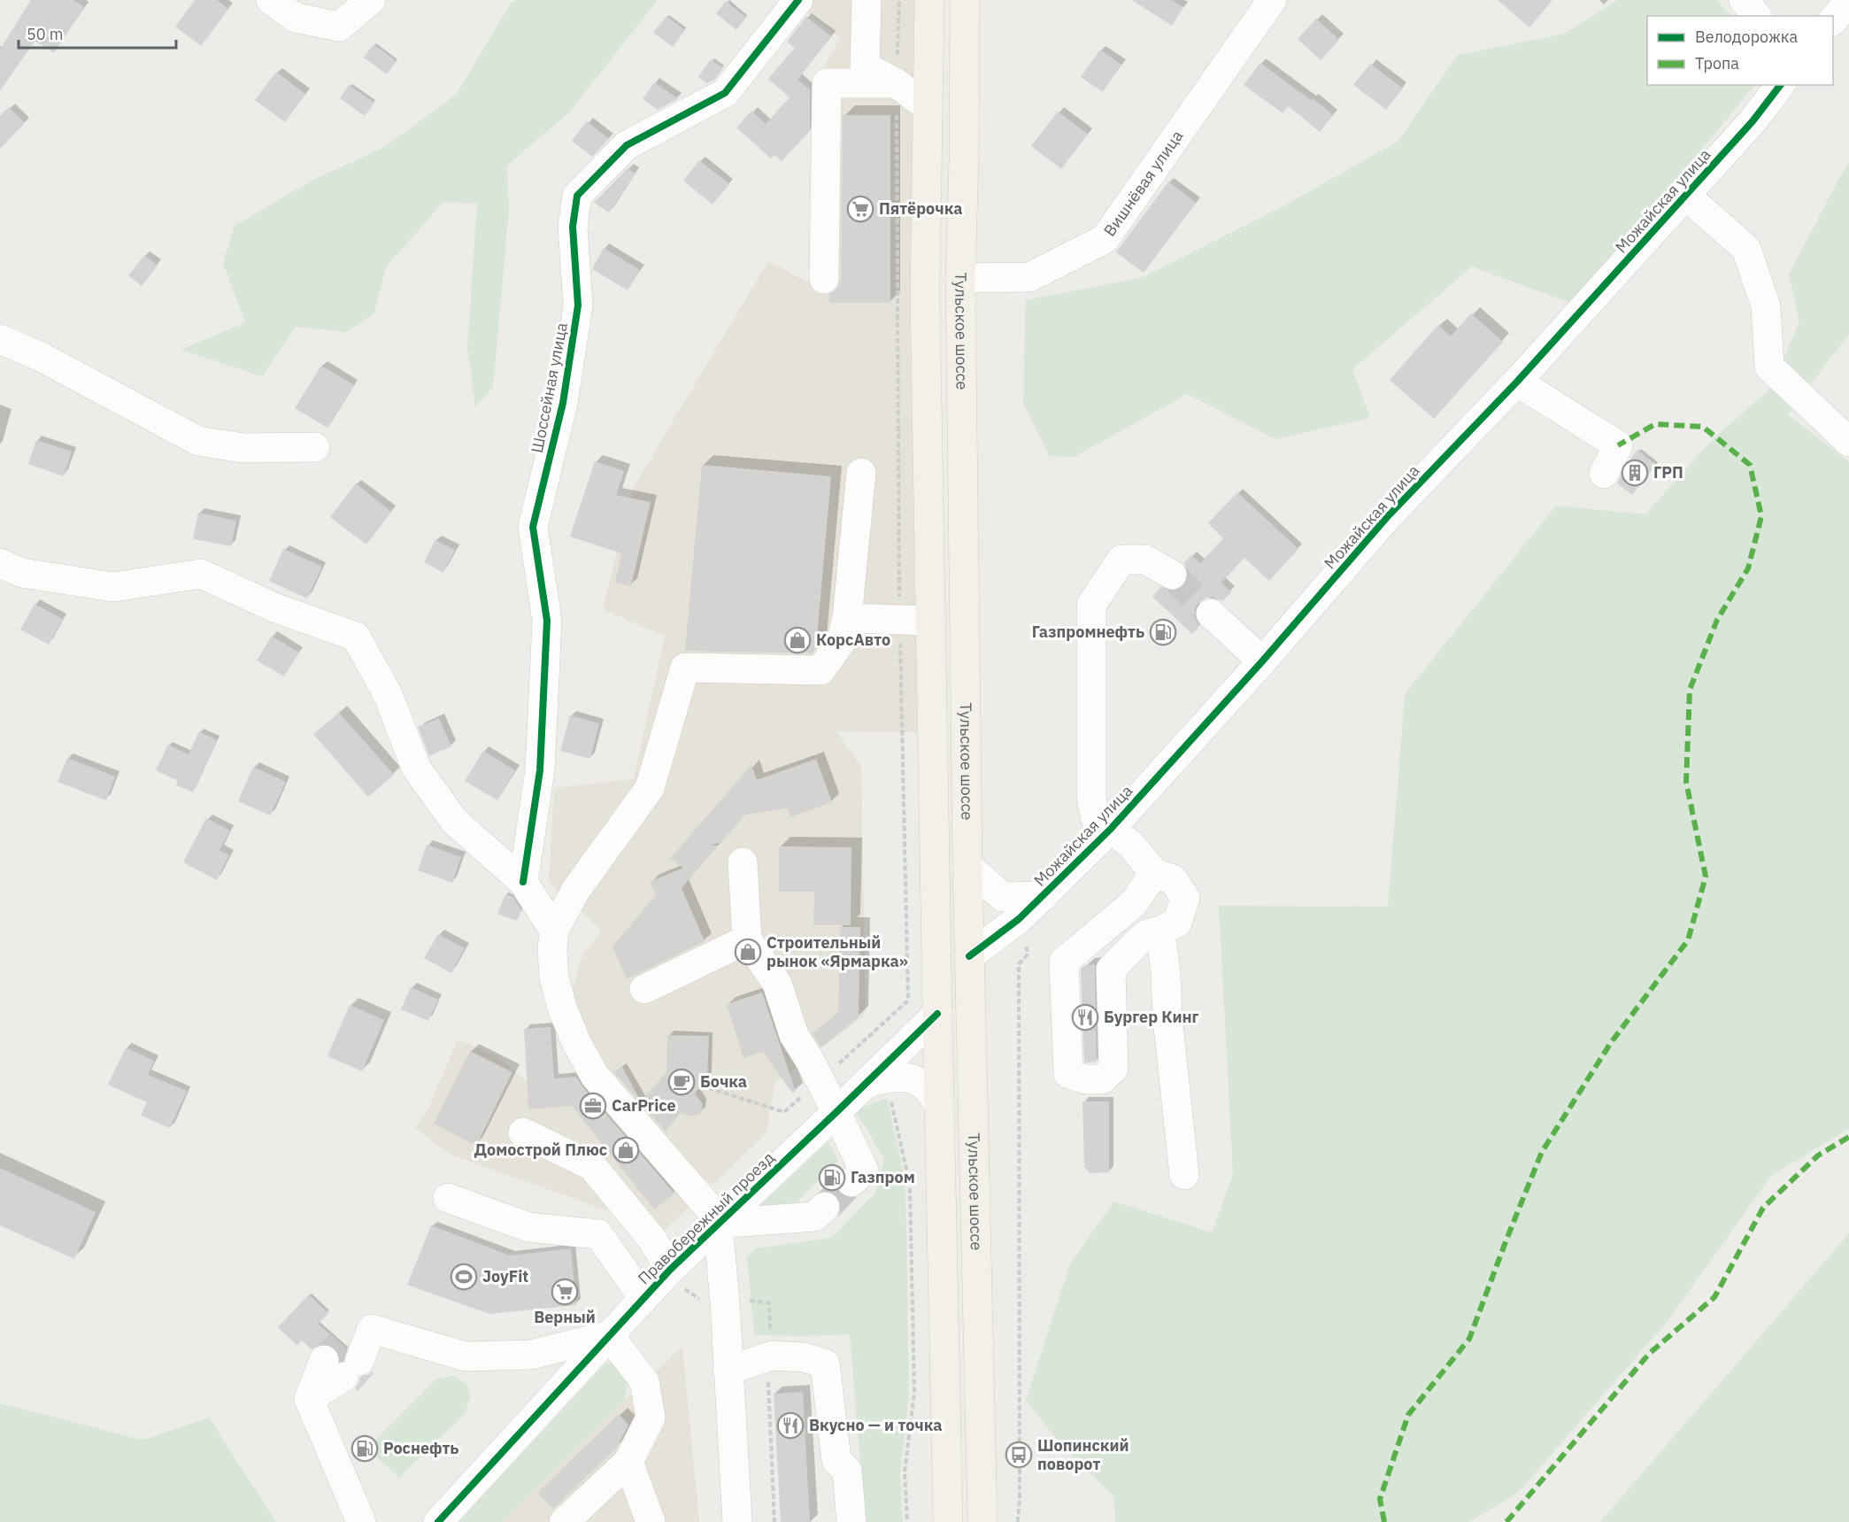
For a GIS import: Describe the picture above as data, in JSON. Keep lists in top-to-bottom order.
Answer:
{
  "streets": {
    "main road": ["Тульское шоссе"],
    "street": [
      "Вишнёвая улица",
      "Можайская улица",
      "Шоссейная улица",
      "Правобережный проезд"
    ]
  },
  "crossings": [
    ["Вишнёвая улица", "Тульское шоссе"],
    ["Можайская улица", "Тульское шоссе"],
    ["Тульское шоссе", "Правобережный проезд"]
  ],
  "places": {
    "supermarket": ["Пятёрочка", "Верный"],
    "building": ["ГРП"],
    "fuel station": ["Газпромнефть", "Газпром", "Роснефть"],
    "shop": ["КорсАвто", "Строительный рынок «Ярмарка»", "Домострой Плюс"],
    "restaurant": ["Бургер Кинг", "Вкусно — и точка"],
    "cafe": ["Бочка"],
    "office": ["CarPrice"],
    "sports": ["JoyFit"],
    "bus stop": ["Шопинский поворот"]
  },
  "legend": ["Велодорожка", "Тропа"],
  "scale_bar": "50 m"
}
